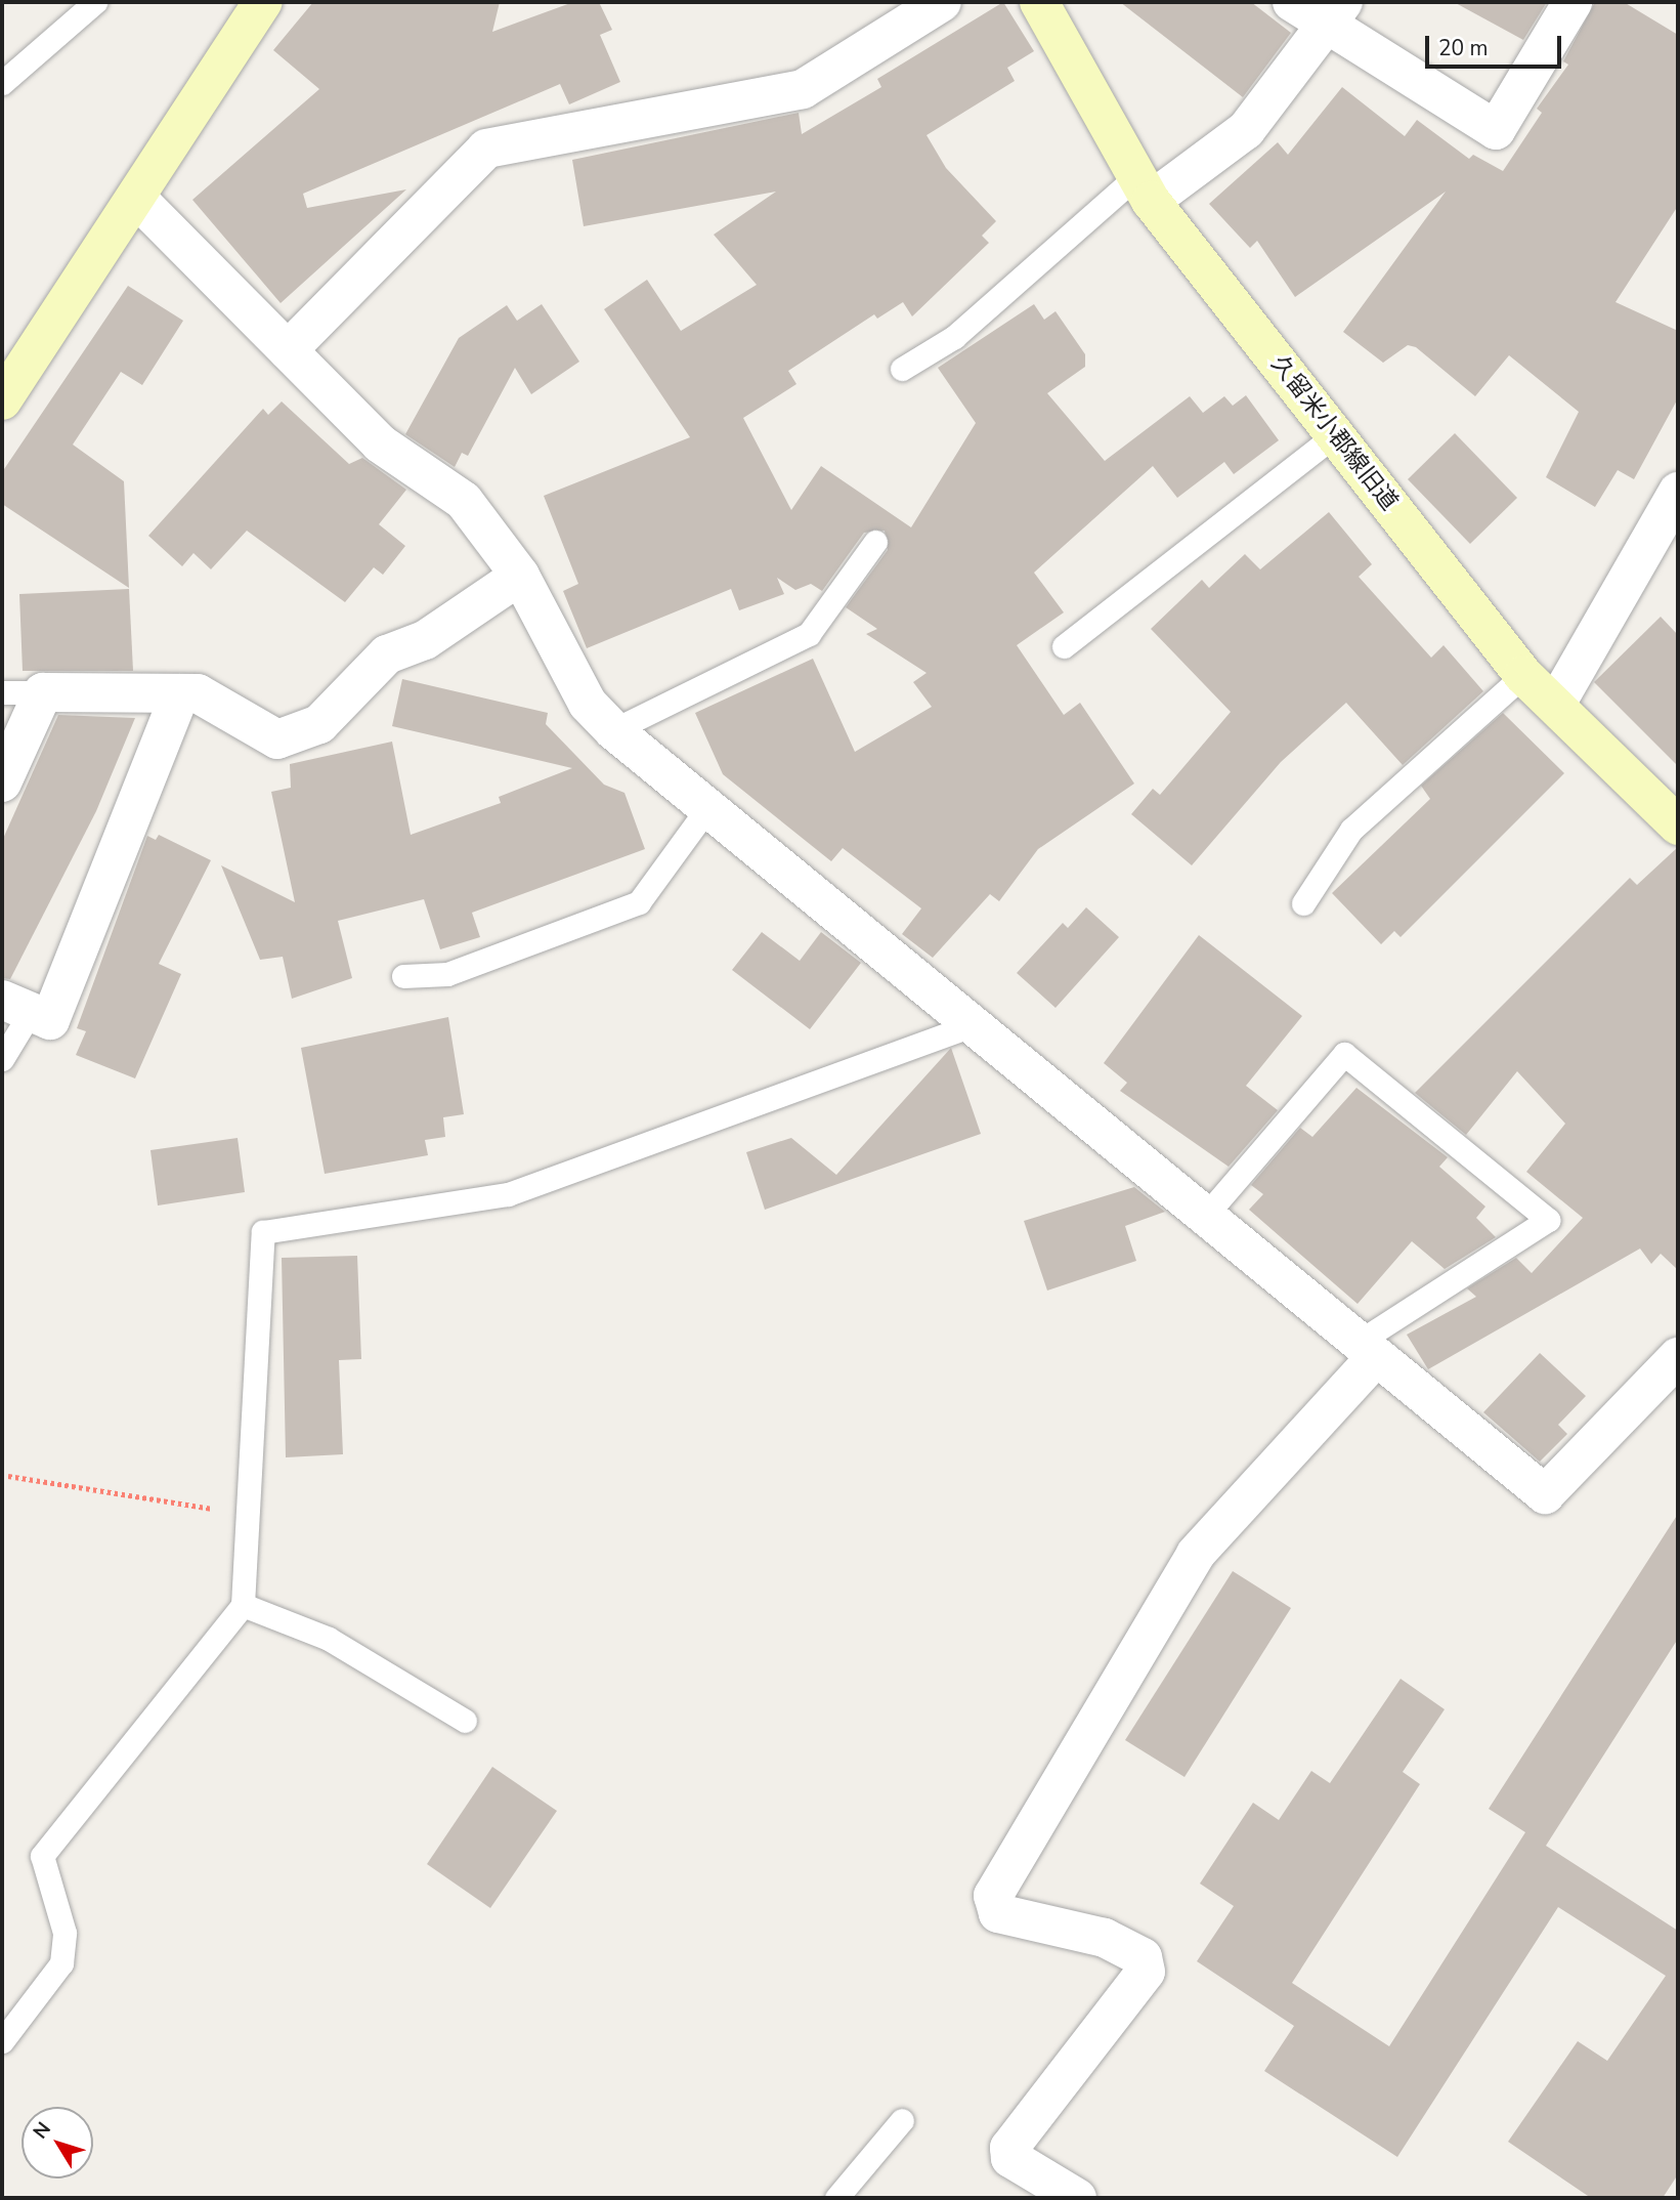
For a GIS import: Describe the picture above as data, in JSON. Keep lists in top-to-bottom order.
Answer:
{
  "streets": {
    "street": ["久留米小郡線旧道"]
  },
  "scale_bar": "20 m",
  "north": "top left"
}
